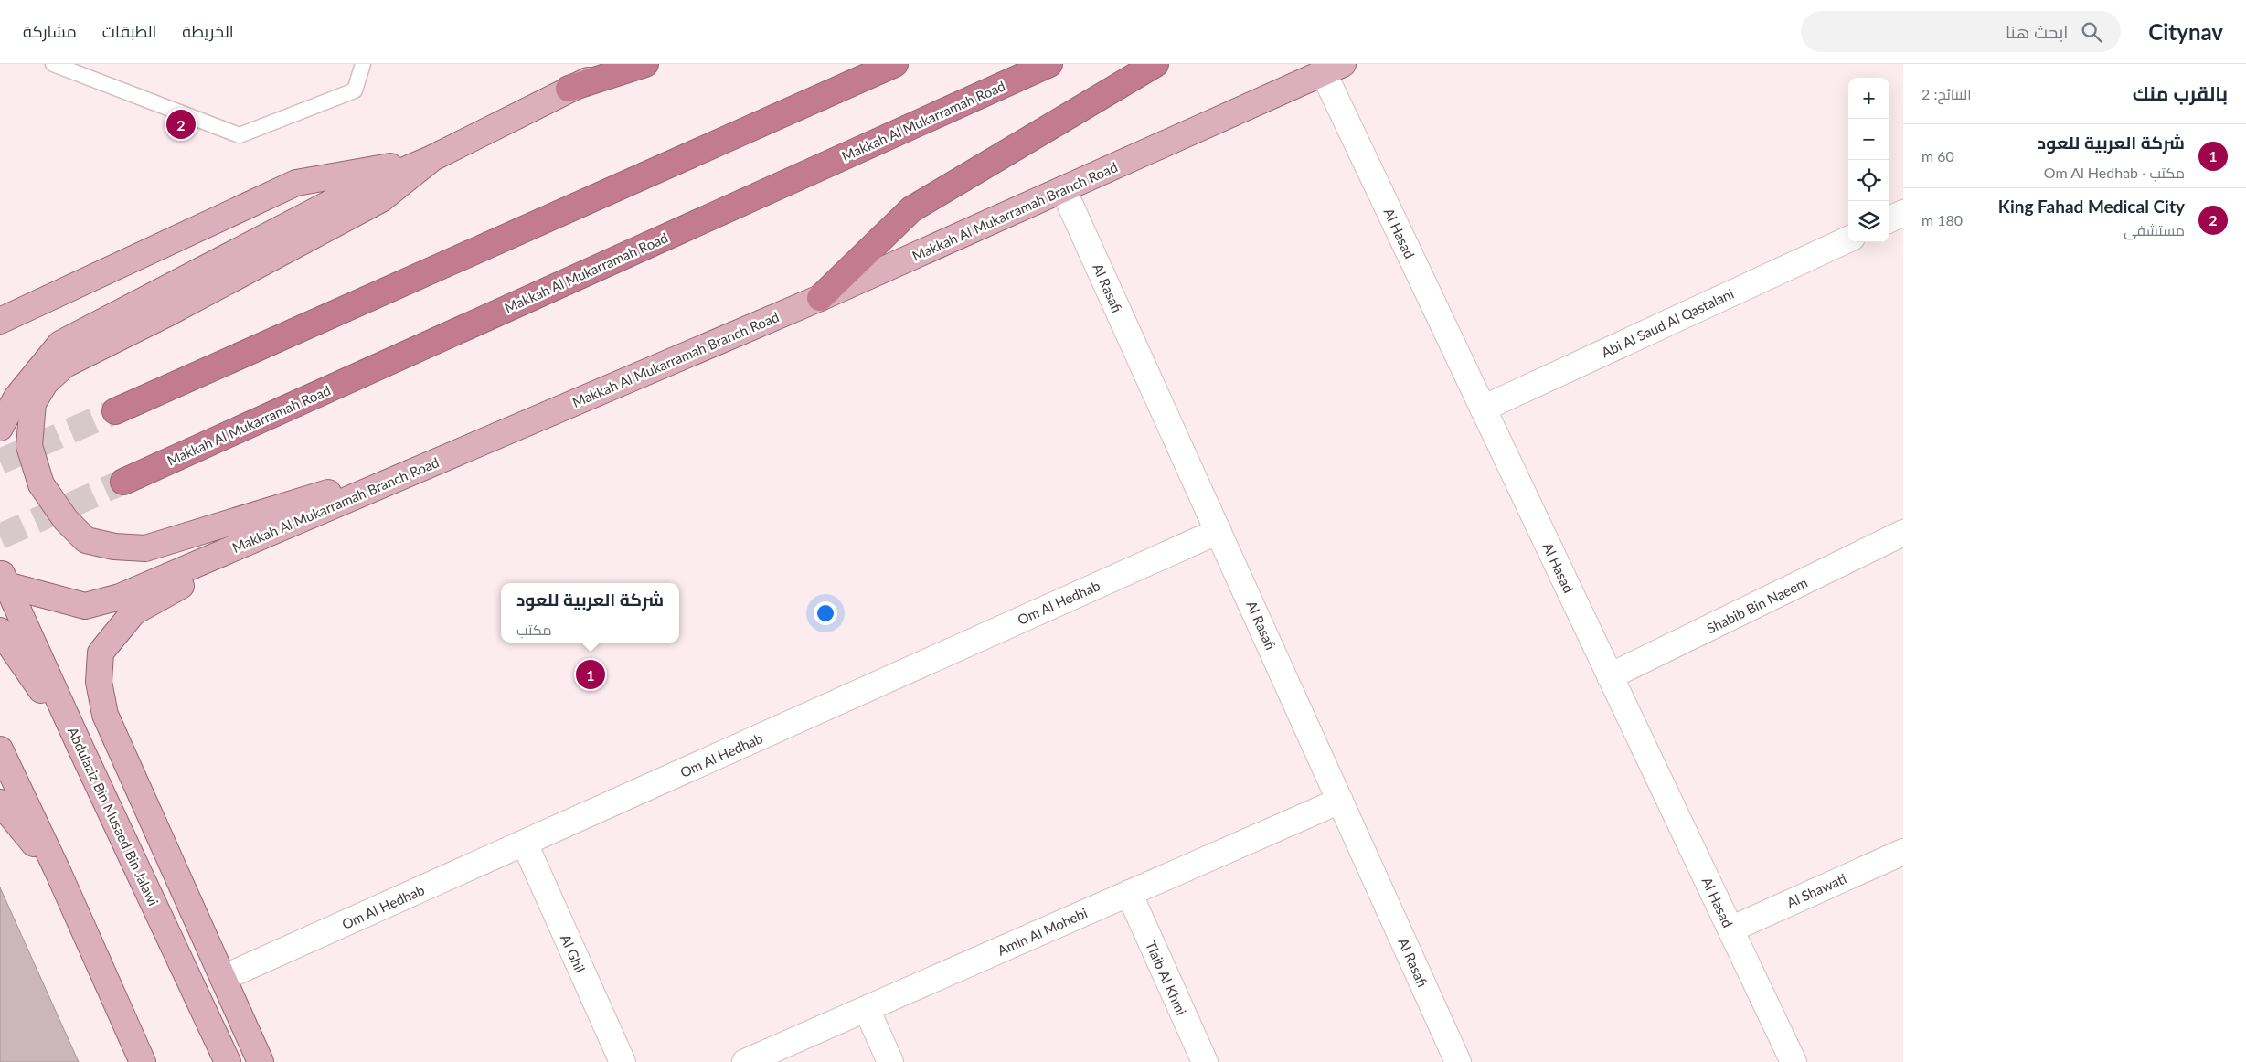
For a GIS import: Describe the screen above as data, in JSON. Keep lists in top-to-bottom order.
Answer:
{
  "streets": {
    "highway": ["Makkah Al Mukarramah Road"],
    "main road": ["Makkah Al Mukarramah Branch Road", "Abdulaziz Bin Musaed Bin Jalawi"],
    "street": [
      "Al Hasad",
      "Al Rasafi",
      "Abi Al Saud Al Qastalani",
      "Om Al Hedhab",
      "Shabib Bin Naeem",
      "Al Shawati",
      "Amin Al Mohebi",
      "Al Ghil",
      "Tlaib Al Khmi"
    ]
  },
  "crossings": [
    ["Makkah Al Mukarramah Branch Road", "Al Hasad"],
    ["Makkah Al Mukarramah Branch Road", "Al Rasafi"],
    ["Makkah Al Mukarramah Branch Road", "Abdulaziz Bin Musaed Bin Jalawi"],
    ["Al Hasad", "Abi Al Saud Al Qastalani"],
    ["Al Hasad", "Shabib Bin Naeem"],
    ["Al Hasad", "Al Shawati"],
    ["Al Rasafi", "Om Al Hedhab"],
    ["Al Rasafi", "Amin Al Mohebi"],
    ["Om Al Hedhab", "Al Ghil"],
    ["Amin Al Mohebi", "Tlaib Al Khmi"]
  ],
  "page": {
    "header": "Citynav",
    "search": "ابحث هنا",
    "nav": ["الخريطة", "الطبقات", "مشاركة"],
    "heading": ["بالقرب منك", "النتائج: 2"],
    "map_buttons": ["+", "−"],
    "pins": ["2", "1"],
    "list": [
      {
        "mark": "1",
        "name": "شركة العربية للعود",
        "note": "مكتب · Om Al Hedhab",
        "value": "60 m"
      },
      {
        "mark": "2",
        "name": "King Fahad Medical City",
        "note": "مستشفى",
        "value": "180 m"
      }
    ],
    "popup": ["شركة العربية للعود", "مكتب"]
  }
}
